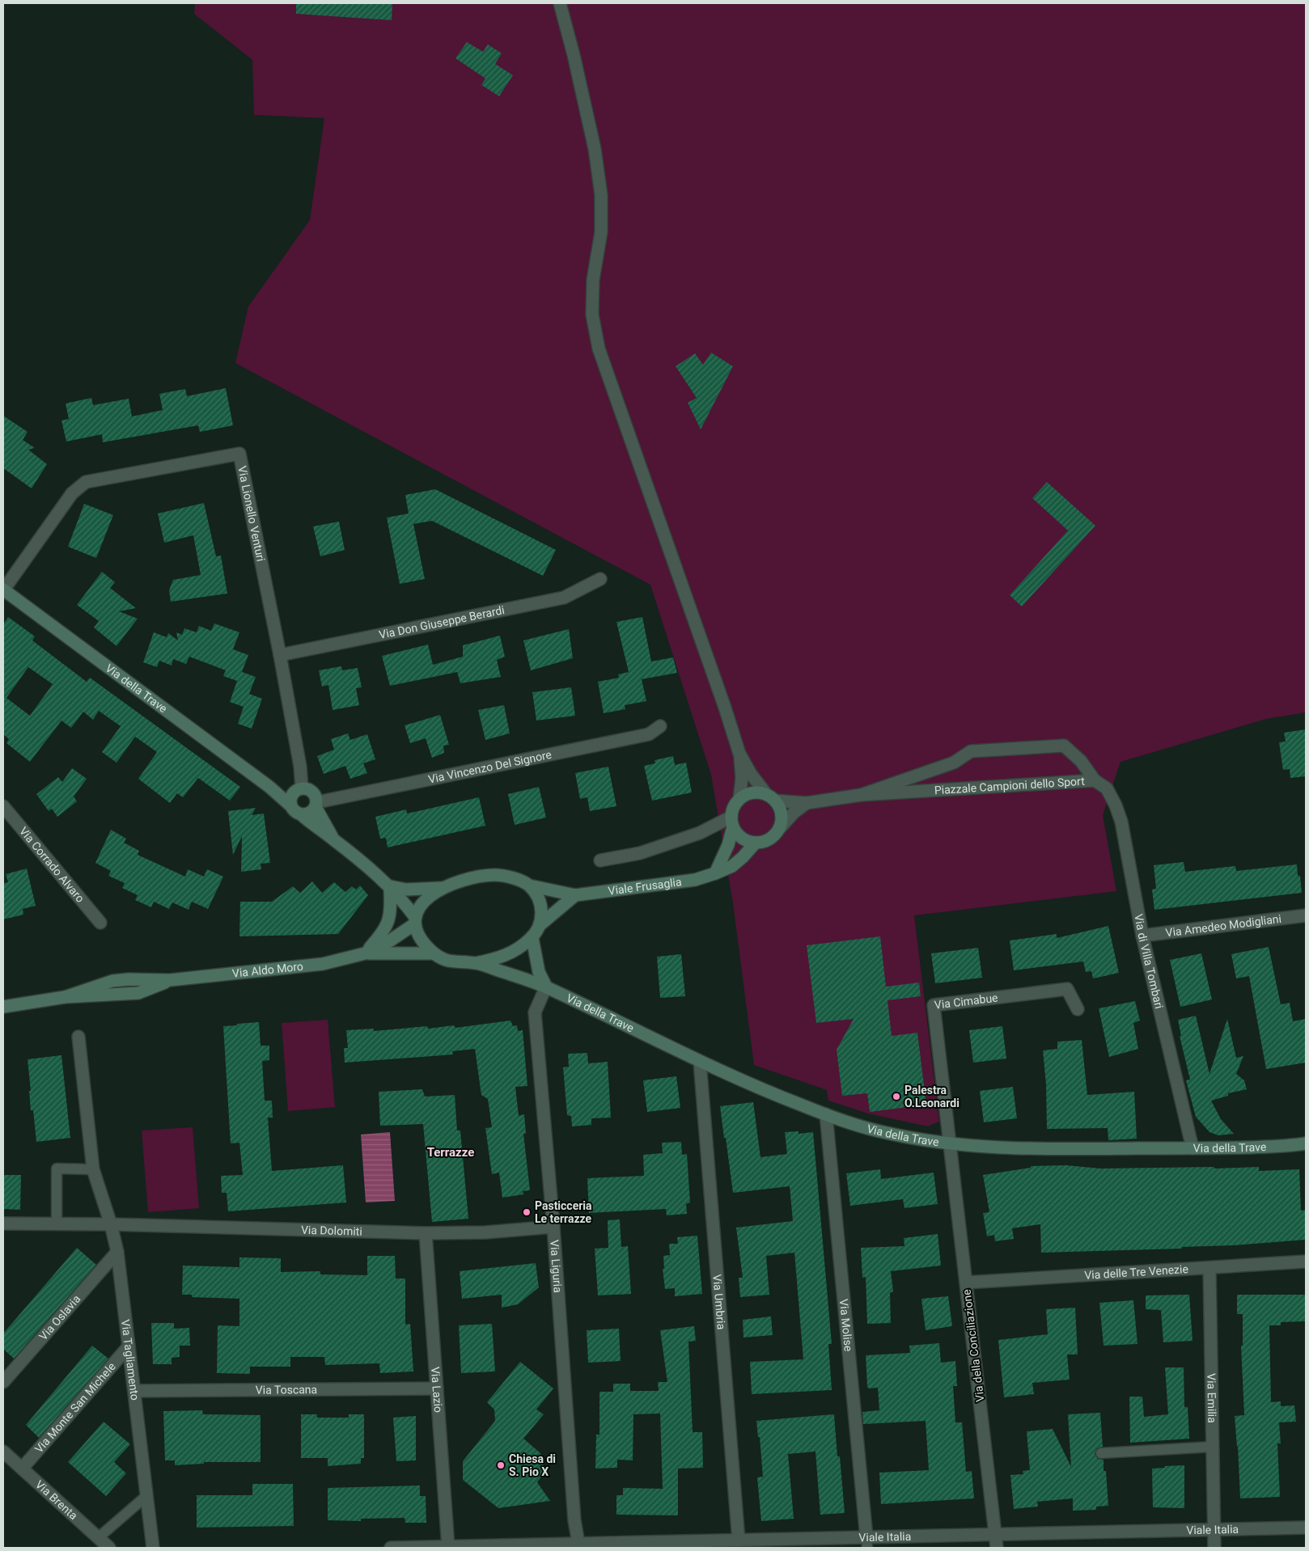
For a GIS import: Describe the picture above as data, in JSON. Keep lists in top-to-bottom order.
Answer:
{
  "streets": {
    "main road": ["Via della Trave", "Viale Frusaglia", "Via Aldo Moro"],
    "street": [
      "Via Lionello Venturi",
      "Via Don Giuseppe Berardi",
      "Via Vincenzo Del Signore",
      "Piazzale Campioni dello Sport",
      "Via Corrado Alvaro",
      "Via Amedeo Modigliani",
      "Via di Villa Tombari",
      "Via Cimabue",
      "Via Dolomiti",
      "Via Liguria",
      "Via delle Tre Venezie",
      "Via Umbria",
      "Via Oslavia",
      "Via Molise",
      "Via della Conciliazione",
      "Via Tagliamento",
      "Via Toscana",
      "Via Lazio",
      "Via Emilia",
      "Via Monte San Michele",
      "Via Brenta",
      "Viale Italia"
    ]
  },
  "crossings": [
    ["Via Lionello Venturi", "Via Don Giuseppe Berardi"],
    ["Via Lionello Venturi", "Via della Trave"],
    ["Via Lionello Venturi", "Via Vincenzo Del Signore"],
    ["Via della Trave", "Via Vincenzo Del Signore"],
    ["Via della Trave", "Viale Frusaglia"],
    ["Via della Trave", "Via di Villa Tombari"],
    ["Via della Trave", "Via Aldo Moro"],
    ["Via della Trave", "Via Cimabue"],
    ["Via della Trave", "Via Liguria"],
    ["Via della Trave", "Via Umbria"],
    ["Via della Trave", "Via Molise"],
    ["Via della Trave", "Via della Conciliazione"],
    ["Piazzale Campioni dello Sport", "Via di Villa Tombari"],
    ["Viale Frusaglia", "Via Aldo Moro"],
    ["Via Amedeo Modigliani", "Via di Villa Tombari"],
    ["Via Cimabue", "Via della Conciliazione"],
    ["Via Dolomiti", "Via Liguria"],
    ["Via Dolomiti", "Via Tagliamento"],
    ["Via Dolomiti", "Via Lazio"],
    ["Via Liguria", "Viale Italia"],
    ["Via delle Tre Venezie", "Via della Conciliazione"],
    ["Via delle Tre Venezie", "Via Emilia"],
    ["Via Umbria", "Viale Italia"],
    ["Via Oslavia", "Via Tagliamento"],
    ["Via Molise", "Viale Italia"],
    ["Via della Conciliazione", "Viale Italia"],
    ["Via Tagliamento", "Via Toscana"],
    ["Via Tagliamento", "Via Monte San Michele"],
    ["Via Toscana", "Via Lazio"],
    ["Via Lazio", "Viale Italia"],
    ["Via Emilia", "Viale Italia"],
    ["Via Monte San Michele", "Via Brenta"]
  ],
  "districts": ["Terrazze"],
  "places": ["Palestra O.Leonardi", "Pasticceria Le terrazze", "Chiesa di S. Pio X"]
}
